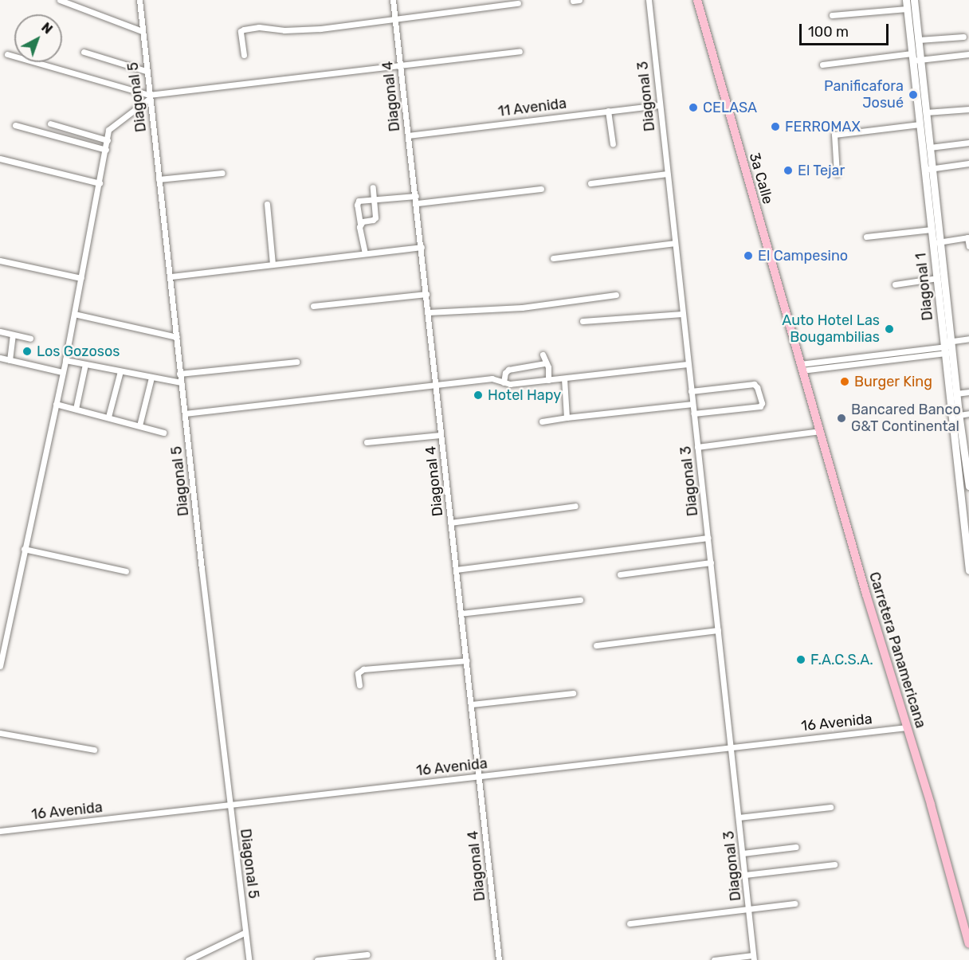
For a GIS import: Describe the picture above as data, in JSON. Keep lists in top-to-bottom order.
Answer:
{
  "streets": {
    "main road": ["3a Calle", "Diagonal 1", "Carretera Panamericana"],
    "street": [
      "Diagonal 4",
      "Diagonal 3",
      "Diagonal 5",
      "11 Avenida",
      "16 Avenida"
    ]
  },
  "crossings": [
    ["Diagonal 4", "11 Avenida"],
    ["Diagonal 4", "16 Avenida"],
    ["Diagonal 3", "11 Avenida"],
    ["Diagonal 3", "16 Avenida"],
    ["Diagonal 5", "16 Avenida"],
    ["3a Calle", "Carretera Panamericana"],
    ["Carretera Panamericana", "16 Avenida"]
  ],
  "places": [
    "Panificafora Josué",
    "CELASA",
    "FERROMAX",
    "El Tejar",
    "El Campesino",
    "Auto Hotel Las Bougambilias",
    "Los Gozosos",
    "Burger King",
    "Hotel Hapy",
    "Bancared Banco G&T Continental",
    "F.A.C.S.A."
  ],
  "scale_bar": "100 m",
  "north": "top right"
}
